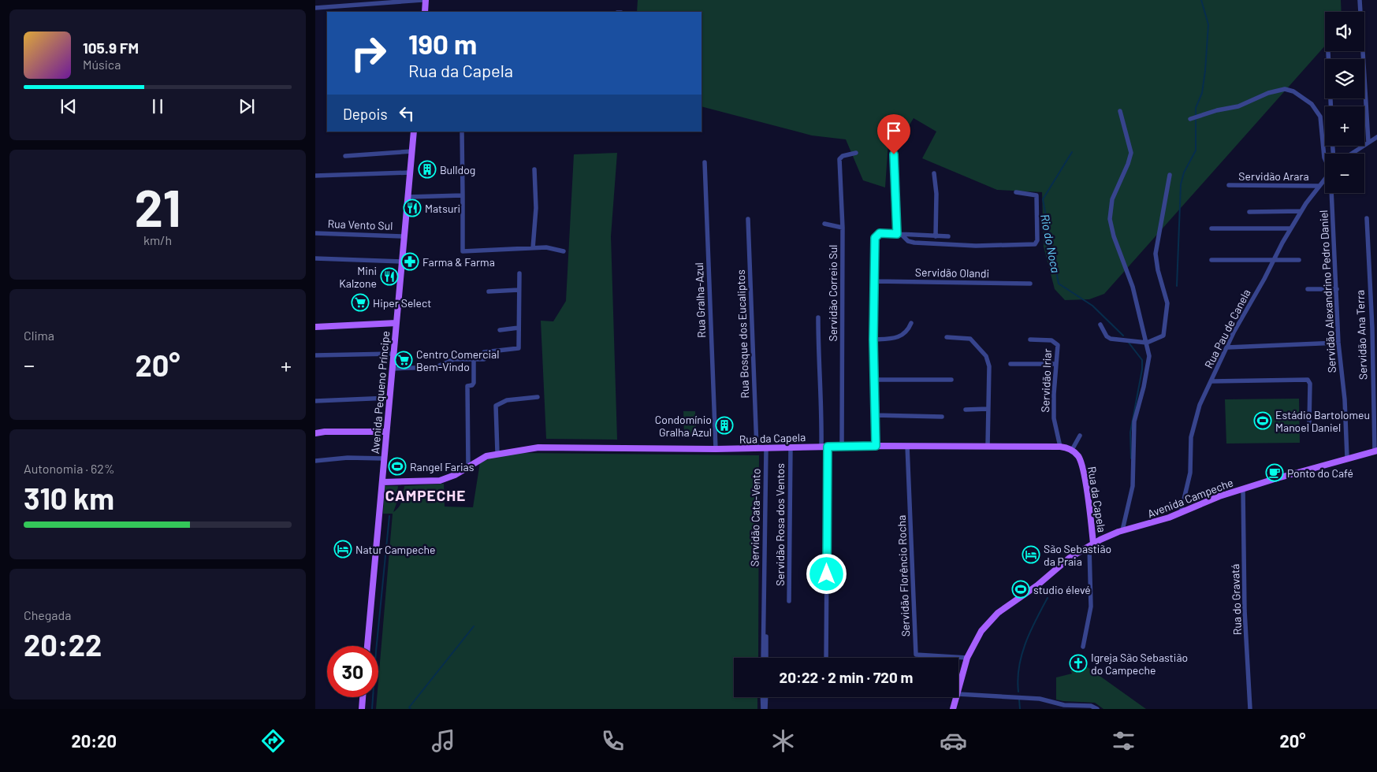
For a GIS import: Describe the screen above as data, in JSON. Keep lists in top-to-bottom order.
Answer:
{
  "streets": {
    "main road": ["Avenida Pequeno Príncipe", "Rua da Capela", "Avenida Campeche"],
    "street": [
      "Servidão Arara",
      "Rua Vento Sul",
      "Servidão Olandi",
      "Servidão Alexandrino Pedro Daniel",
      "Servidão Correio Sul",
      "Rua Gralha-Azul",
      "Rua Pau de Canela",
      "Rua Bosque dos Eucaliptos",
      "Servidão Ana Terra",
      "Servidão Iriar",
      "Servidão Cata-Vento",
      "Servidão Rosa dos Ventos",
      "Servidão Florêncio Rocha",
      "Rua do Gravatá"
    ]
  },
  "crossings": [
    ["Servidão Arara", "Rua Pau de Canela"],
    ["Rua Vento Sul", "Avenida Pequeno Príncipe"],
    ["Servidão Alexandrino Pedro Daniel", "Avenida Campeche"],
    ["Servidão Correio Sul", "Rua da Capela"],
    ["Rua Gralha-Azul", "Rua da Capela"],
    ["Rua Pau de Canela", "Avenida Campeche"],
    ["Rua Bosque dos Eucaliptos", "Rua da Capela"],
    ["Servidão Ana Terra", "Avenida Campeche"],
    ["Servidão Iriar", "Rua da Capela"],
    ["Avenida Pequeno Príncipe", "Rua da Capela"],
    ["Rua da Capela", "Avenida Campeche"],
    ["Rua da Capela", "Servidão Cata-Vento"],
    ["Rua da Capela", "Servidão Rosa dos Ventos"],
    ["Rua da Capela", "Servidão Florêncio Rocha"],
    ["Avenida Campeche", "Servidão Florêncio Rocha"],
    ["Avenida Campeche", "Rua do Gravatá"]
  ],
  "districts": ["CAMPECHE"],
  "water": ["Rio do Noca"],
  "places": {
    "building": ["Bulldog", "Condomínio Gralha Azul"],
    "restaurant": ["Matsuri", "Mini Kalzone"],
    "pharmacy": ["Farma & Farma"],
    "supermarket": ["Hiper Select", "Centro Comercial Bem-Vindo"],
    "sports": ["Estádio Bartolomeu Manoel Daniel", "Rangel Farias", "studio élevé"],
    "cafe": ["Ponto do Café"],
    "hotel": ["Natur Campeche", "São Sebastião da Praia"],
    "church": ["Igreja São Sebastião do Campeche"]
  },
  "page": {
    "map_buttons": ["+", "−"],
    "turn": ["190 m", "Rua da Capela"],
    "song": ["105.9 FM", "Música"],
    "then": "Depois",
    "tile": [
      ["21", "km/h"],
      "Clima",
      ["Autonomia · 62%", "310 km"],
      ["Chegada", "20:22"]
    ],
    "heat": ["−", "20°", "+"],
    "limit": "30",
    "trip": "20:22 · 2 min · 720 m",
    "tabs": ["20:20", "20°"]
  }
}
